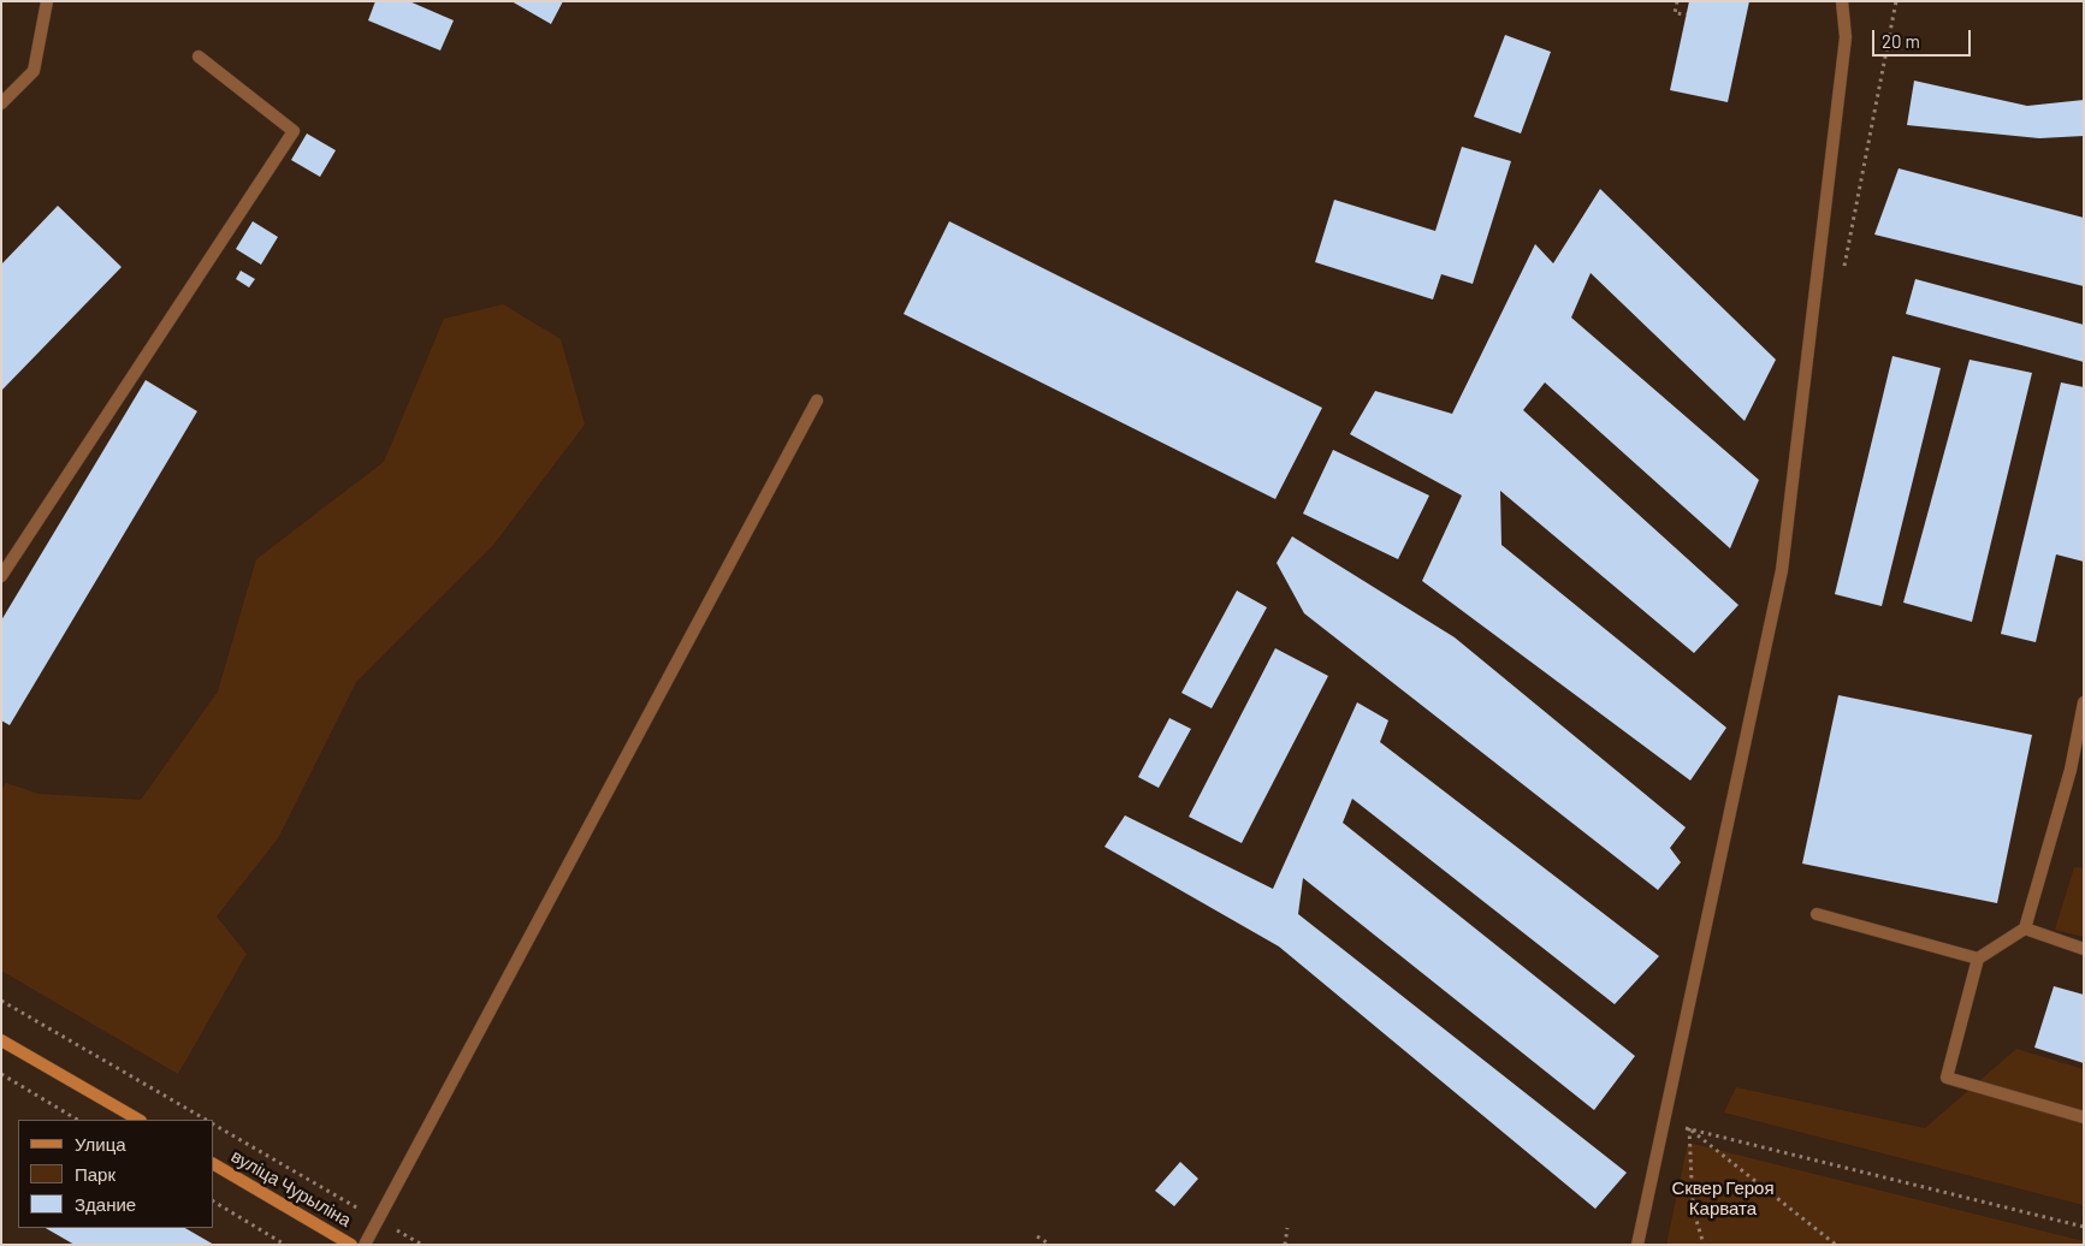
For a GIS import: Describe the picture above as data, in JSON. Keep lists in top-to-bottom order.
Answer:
{
  "streets": {
    "main road": ["вуліца Чурыліна"]
  },
  "parks": ["Сквер Героя Карвата"],
  "legend": ["Улица", "Парк", "Здание"],
  "scale_bar": "20 m"
}
